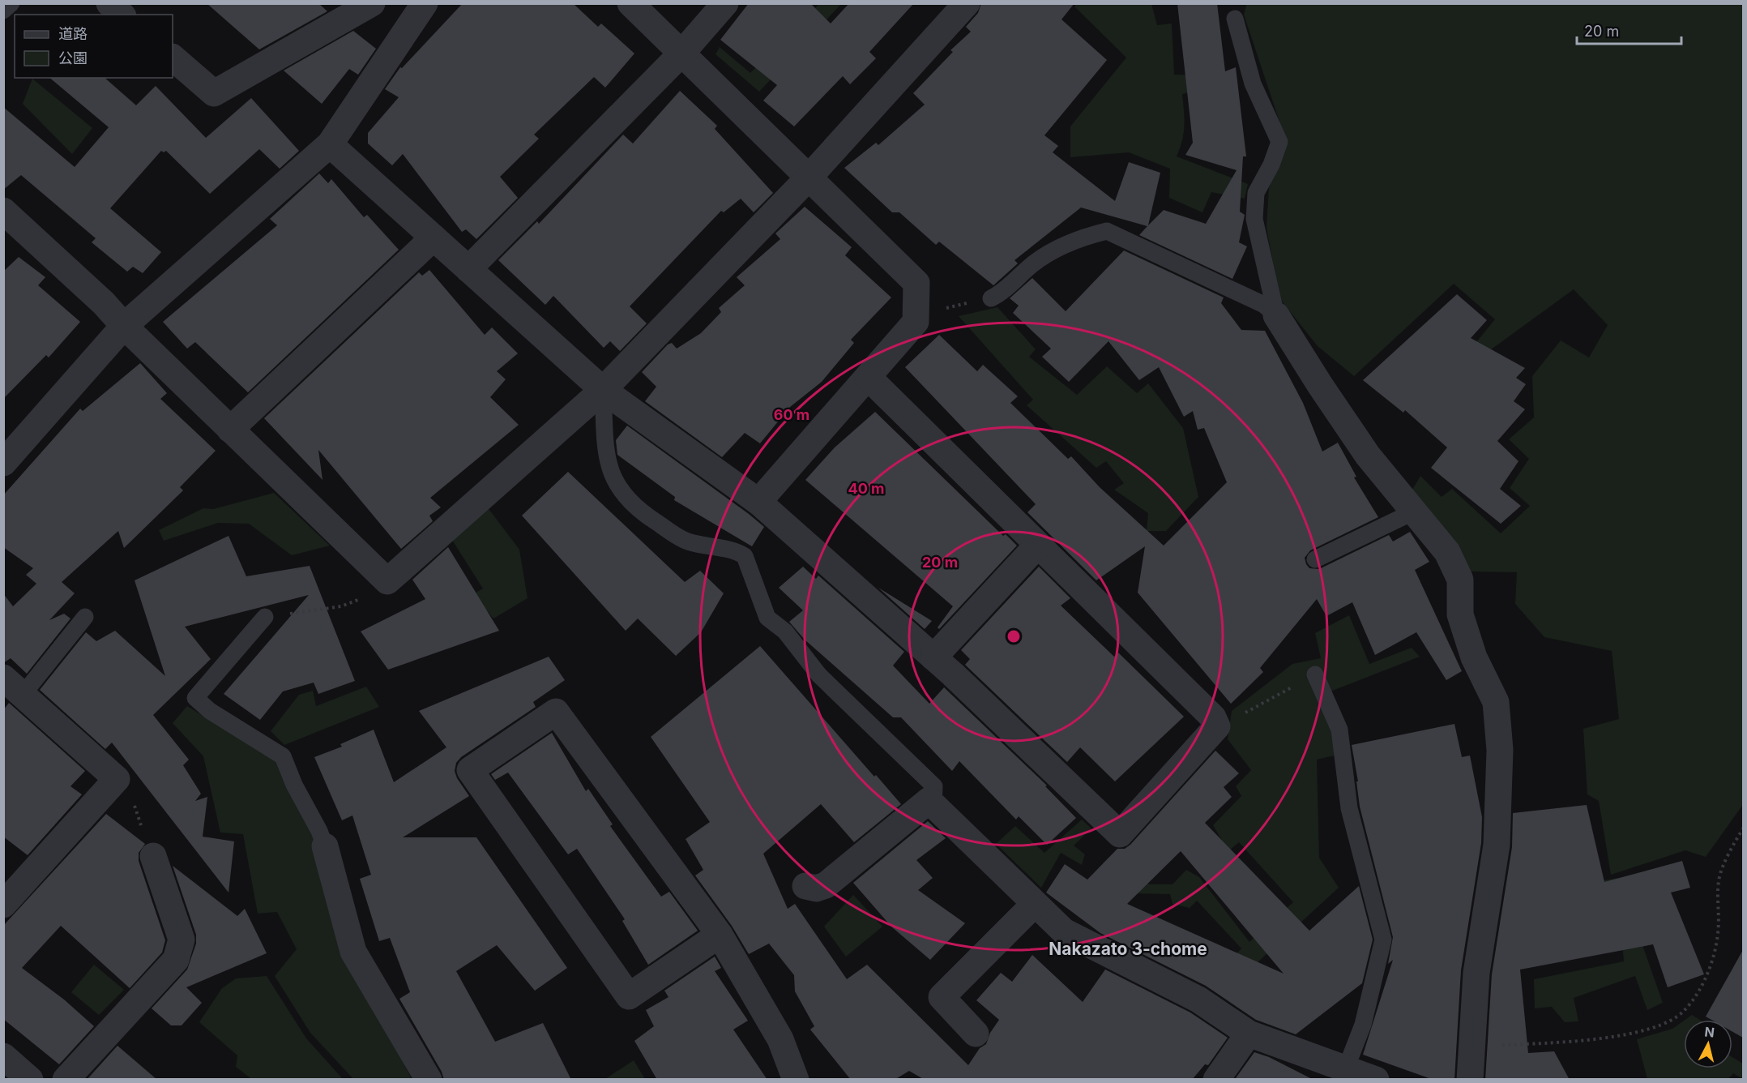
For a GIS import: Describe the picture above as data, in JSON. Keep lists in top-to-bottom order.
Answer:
{
  "districts": ["Nakazato 3-chome"],
  "legend": ["道路", "公園"],
  "scale_bar": "20 m",
  "north": "top",
  "rings": ["60 m", "40 m", "20 m"]
}
